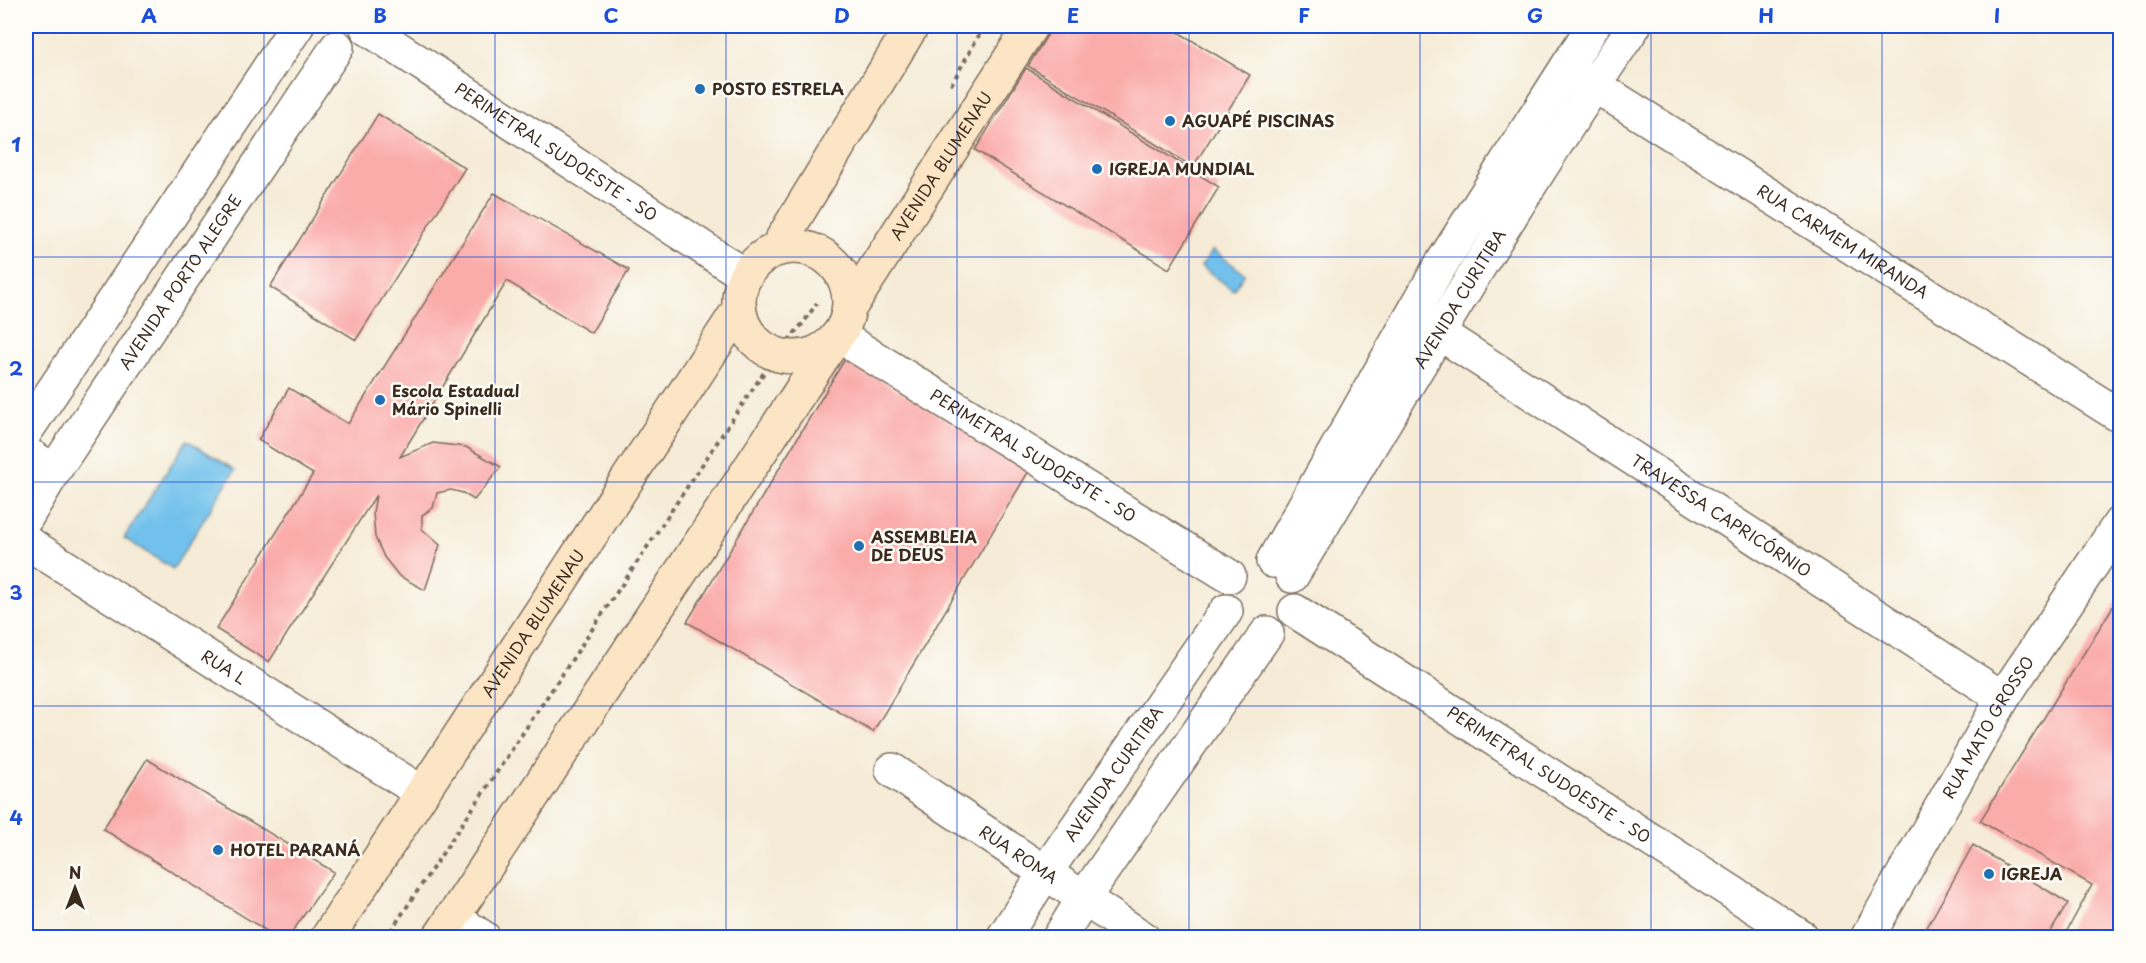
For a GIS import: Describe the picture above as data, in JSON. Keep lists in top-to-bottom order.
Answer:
{
  "streets": {
    "main road": ["AVENIDA BLUMENAU"],
    "street": [
      "PERIMETRAL SUDOESTE - SO",
      "RUA CARMEM MIRANDA",
      "AVENIDA PORTO ALEGRE",
      "AVENIDA CURITIBA",
      "TRAVESSA CAPRICÓRNIO",
      "RUA L",
      "RUA MATO GROSSO",
      "RUA ROMA"
    ]
  },
  "crossings": [
    ["PERIMETRAL SUDOESTE - SO", "AVENIDA BLUMENAU"],
    ["PERIMETRAL SUDOESTE - SO", "AVENIDA PORTO ALEGRE"],
    ["PERIMETRAL SUDOESTE - SO", "AVENIDA CURITIBA"],
    ["AVENIDA BLUMENAU", "RUA L"],
    ["RUA CARMEM MIRANDA", "AVENIDA CURITIBA"],
    ["AVENIDA CURITIBA", "TRAVESSA CAPRICÓRNIO"],
    ["AVENIDA CURITIBA", "RUA ROMA"],
    ["TRAVESSA CAPRICÓRNIO", "RUA MATO GROSSO"]
  ],
  "places": [
    "POSTO ESTRELA",
    "AGUAPÉ PISCINAS",
    "IGREJA MUNDIAL",
    "Escola Estadual Mário Spinelli",
    "ASSEMBLEIA DE DEUS",
    "HOTEL PARANÁ",
    "IGREJA"
  ],
  "north": "top",
  "grid": {
    "columns": [
      "A",
      "B",
      "C",
      "D",
      "E",
      "F",
      "G",
      "H",
      "I"
    ],
    "rows": [
      "1",
      "2",
      "3",
      "4"
    ]
  }
}
